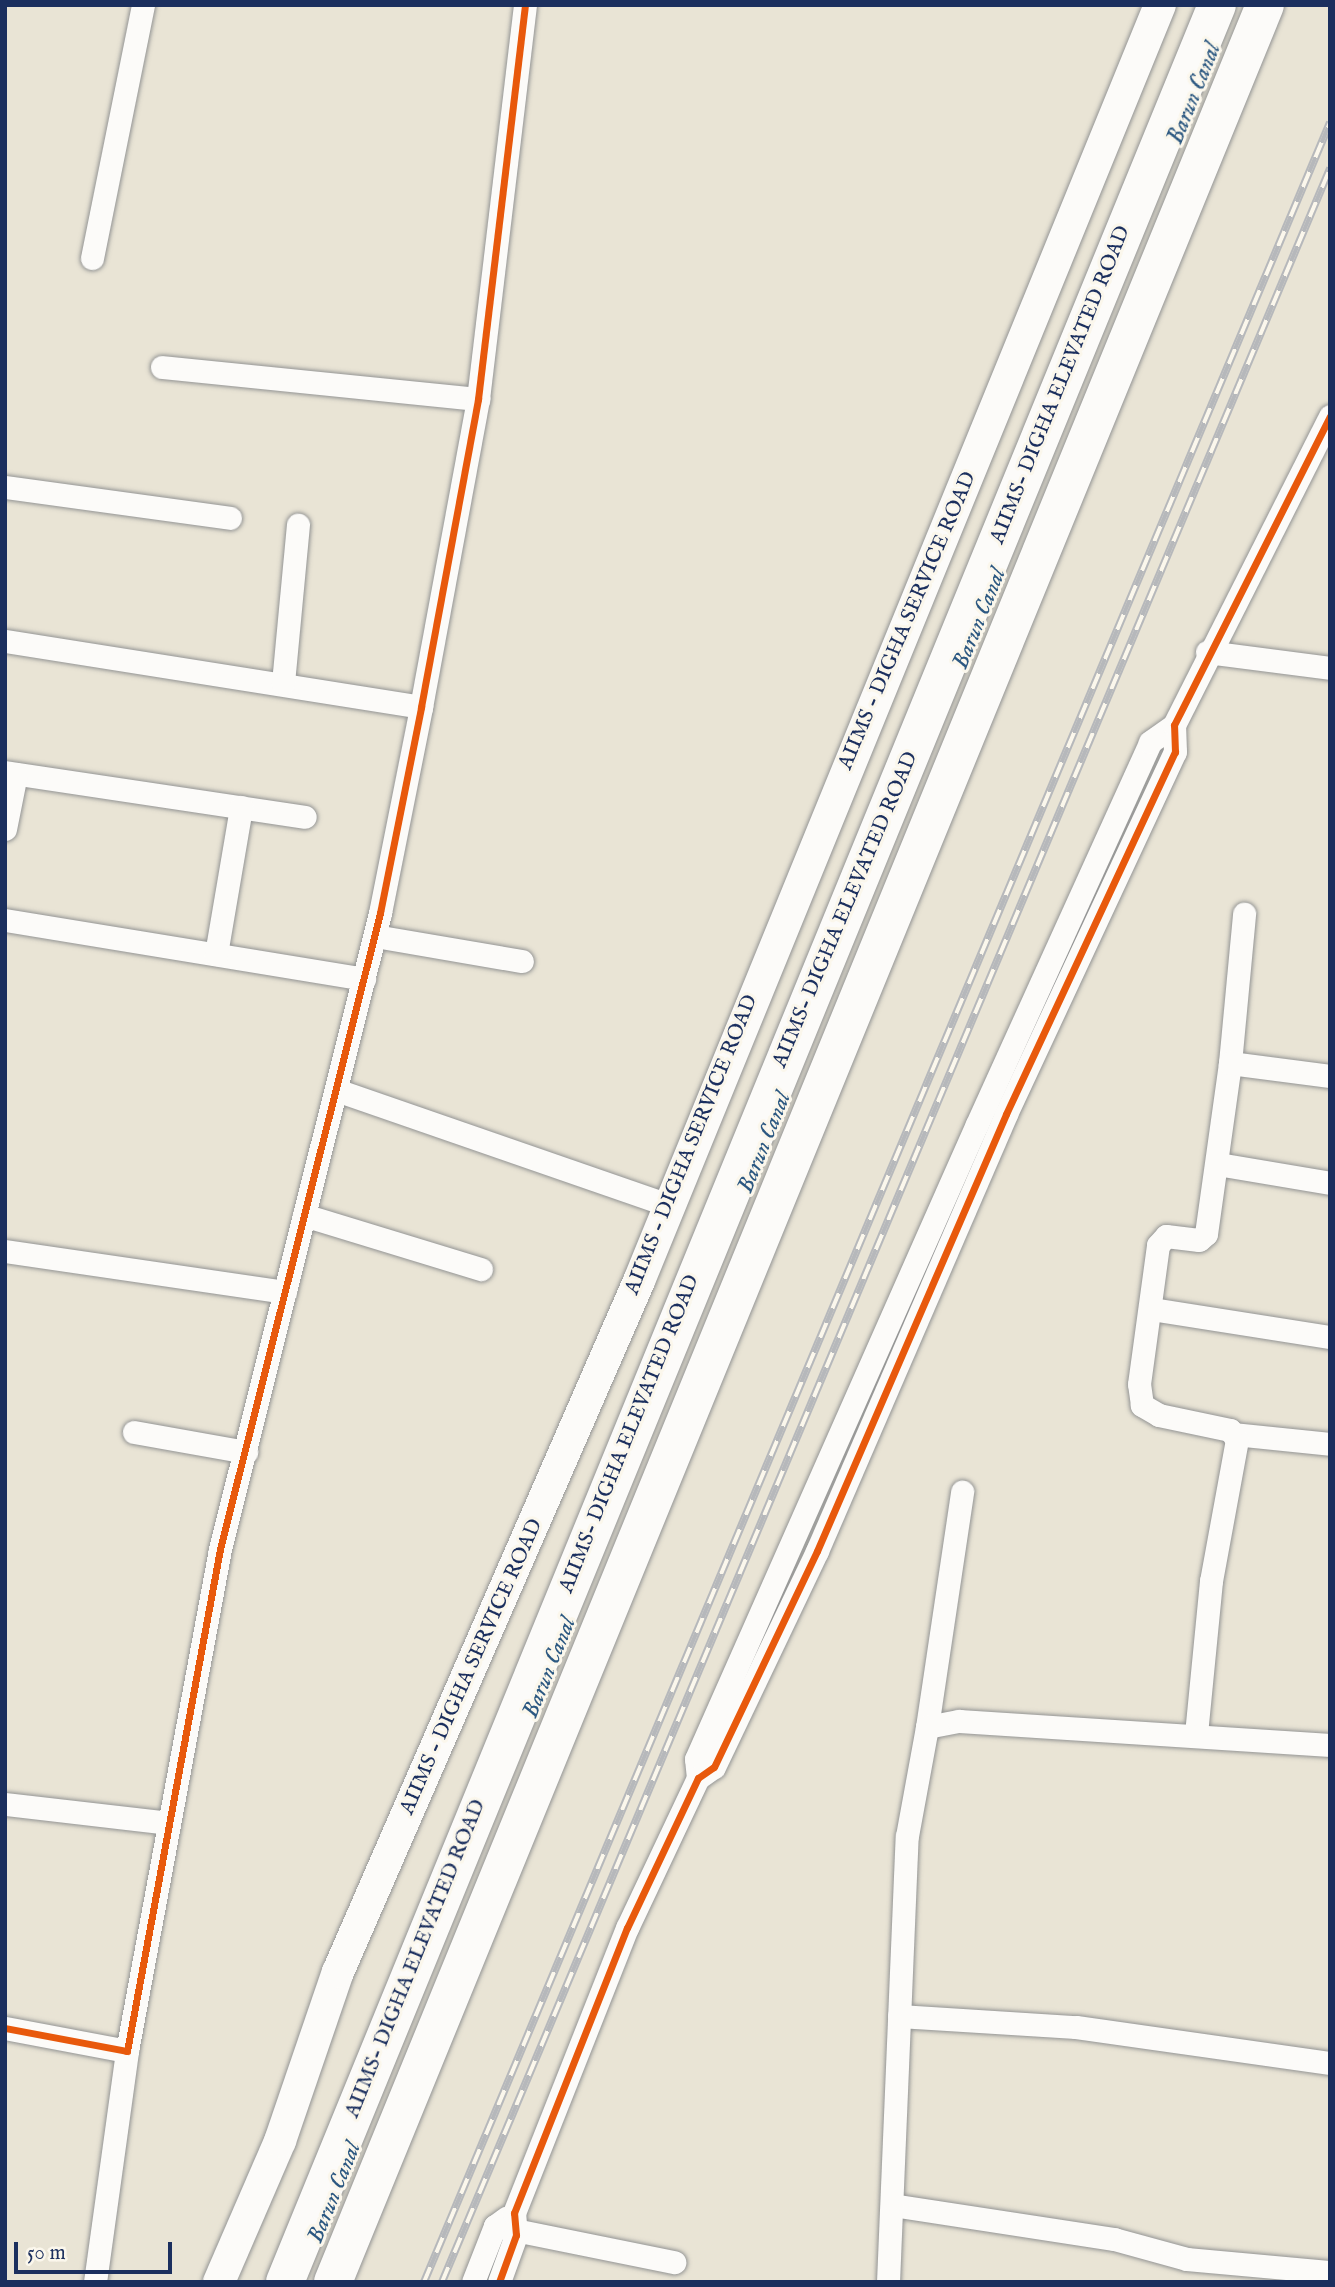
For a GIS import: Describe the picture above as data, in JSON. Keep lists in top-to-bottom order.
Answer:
{
  "streets": {
    "highway": ["AIIMS- DIGHA ELEVATED ROAD"],
    "main road": ["AIIMS - DIGHA SERVICE ROAD"]
  },
  "water": ["Barun Canal"],
  "scale_bar": "50 m"
}
